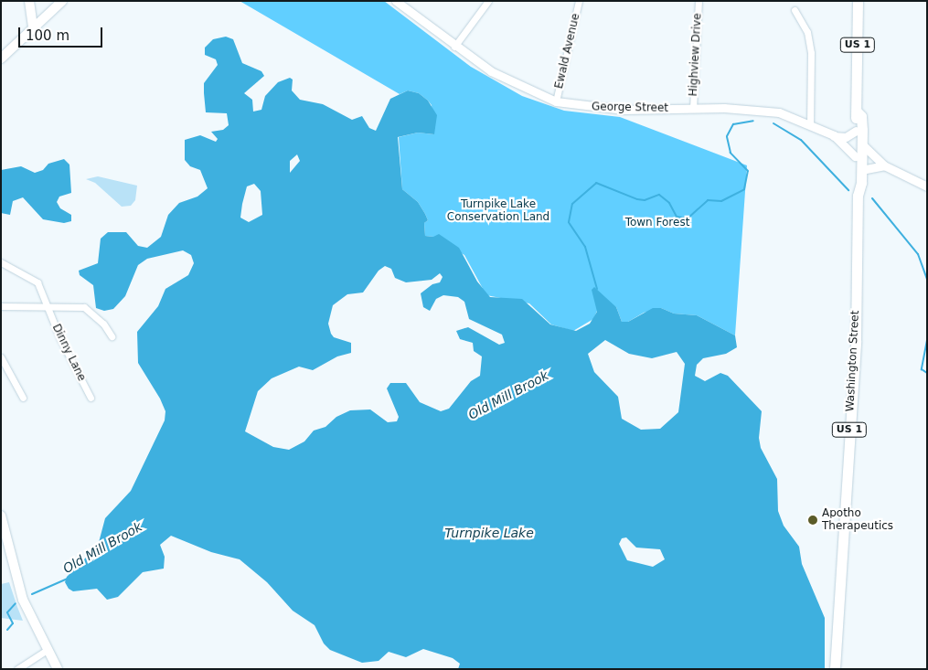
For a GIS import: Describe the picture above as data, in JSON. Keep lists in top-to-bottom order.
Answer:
{
  "streets": {
    "main road": ["US 1", "Washington Street"],
    "street": [
      "Ewald Avenue",
      "Highview Drive",
      "George Street",
      "Dinny Lane"
    ]
  },
  "crossings": [
    ["Ewald Avenue", "George Street"],
    ["Highview Drive", "George Street"],
    ["George Street", "Washington Street"]
  ],
  "water": ["Old Mill Brook", "Turnpike Lake"],
  "parks": ["Turnpike Lake Conservation Land", "Town Forest"],
  "places": ["Apotho Therapeutics"],
  "scale_bar": "100 m"
}
